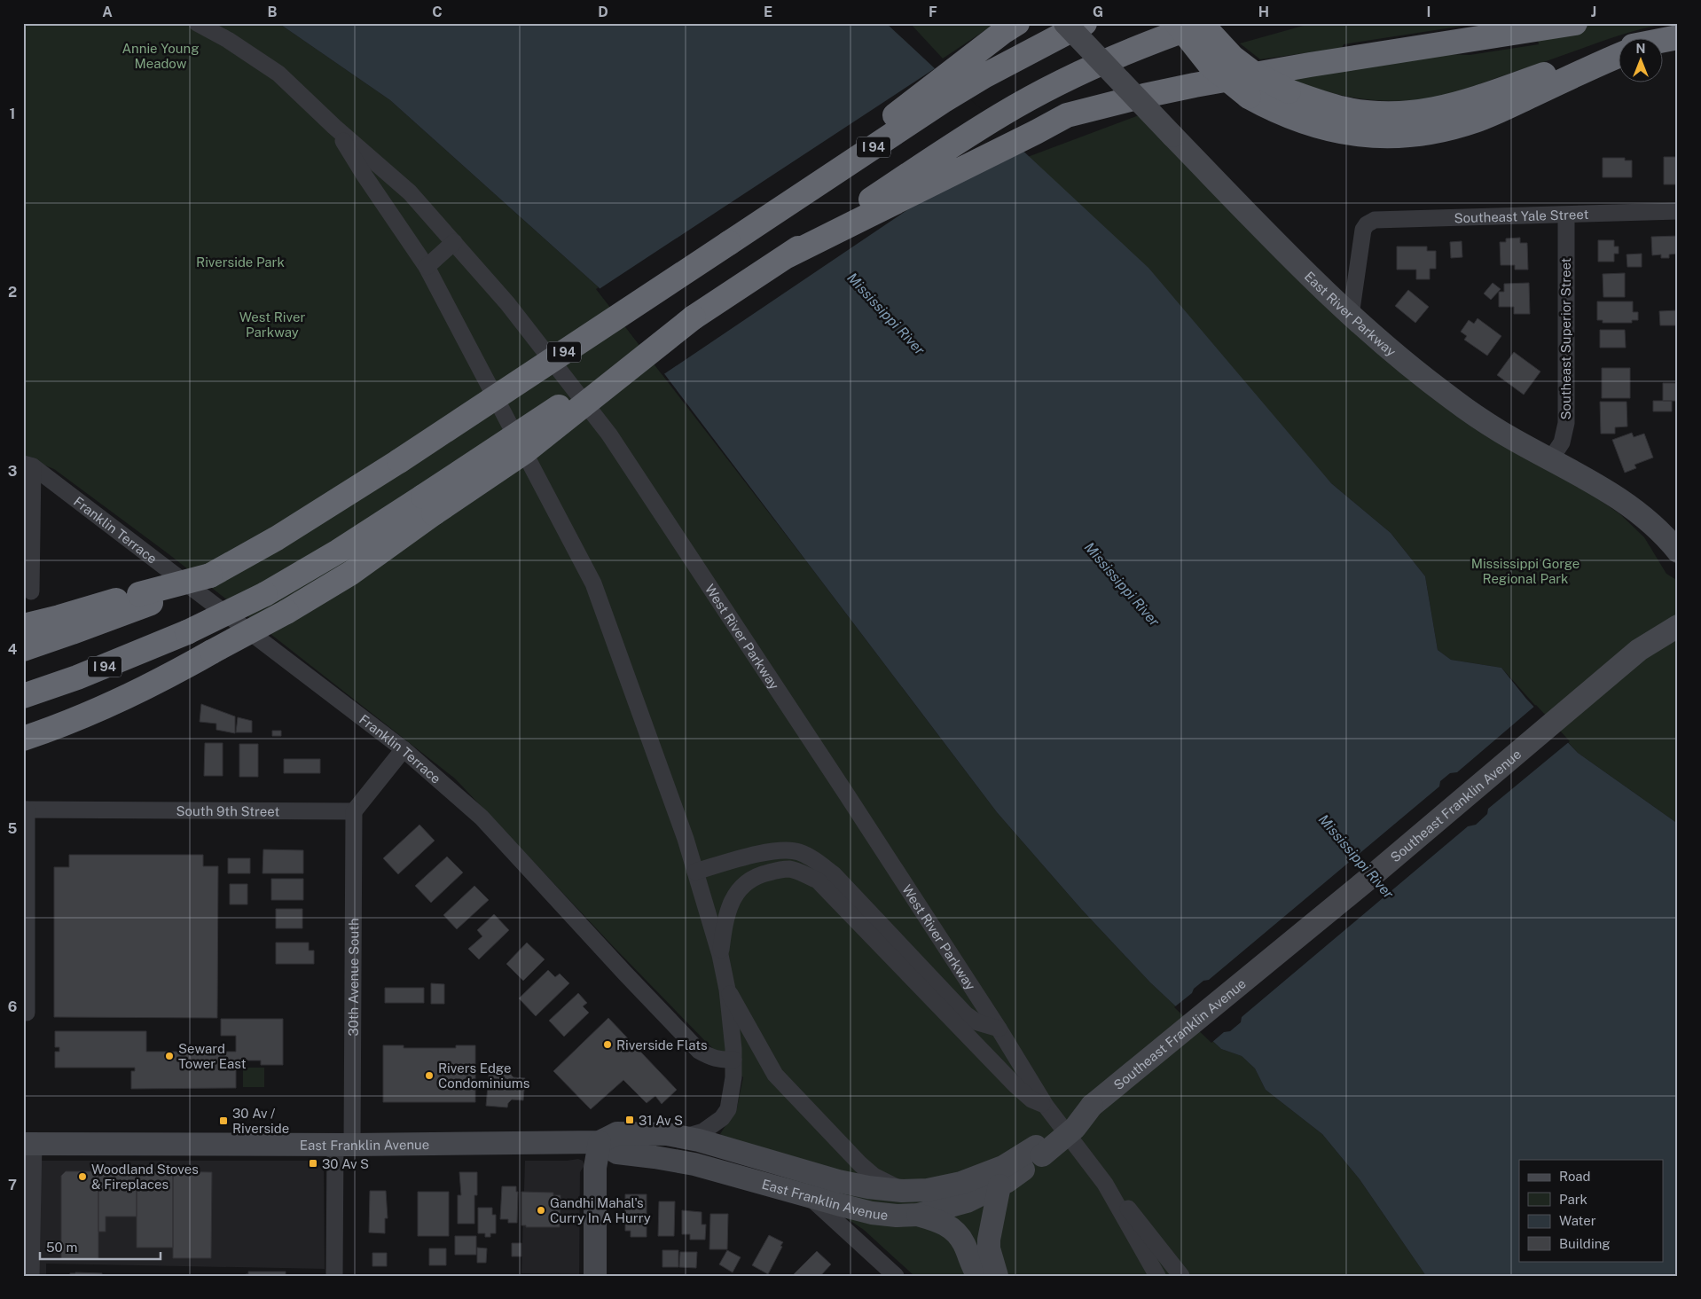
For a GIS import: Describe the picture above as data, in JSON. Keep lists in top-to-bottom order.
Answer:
{
  "streets": {
    "highway": ["I 94"],
    "street": [
      "Southeast Yale Street",
      "East River Parkway",
      "Southeast Superior Street",
      "Franklin Terrace",
      "West River Parkway",
      "Southeast Franklin Avenue",
      "South 9th Street",
      "30th Avenue South",
      "East Franklin Avenue"
    ]
  },
  "crossings": [
    ["Southeast Yale Street", "East River Parkway"],
    ["Southeast Yale Street", "Southeast Superior Street"],
    ["East River Parkway", "Southeast Superior Street"],
    ["Franklin Terrace", "West River Parkway"],
    ["West River Parkway", "East Franklin Avenue"],
    ["Southeast Franklin Avenue", "East Franklin Avenue"],
    ["South 9th Street", "30th Avenue South"],
    ["30th Avenue South", "East Franklin Avenue"]
  ],
  "water": ["Mississippi River"],
  "parks": [
    "Annie Young Meadow",
    "Riverside Park",
    "West River Parkway",
    "Mississippi Gorge Regional Park"
  ],
  "places": {
    "other": [
      "Riverside Flats",
      "Seward Tower East",
      "Rivers Edge Condominiums",
      "Woodland Stoves & Fireplaces",
      "Gandhi Mahal's Curry In A Hurry"
    ],
    "transit": ["31 Av S", "30 Av / Riverside", "30 Av S"]
  },
  "legend": [
    "Road",
    "Park",
    "Water",
    "Building"
  ],
  "scale_bar": "50 m",
  "north": "top",
  "grid": {
    "columns": [
      "A",
      "B",
      "C",
      "D",
      "E",
      "F",
      "G",
      "H",
      "I",
      "J"
    ],
    "rows": [
      "1",
      "2",
      "3",
      "4",
      "5",
      "6",
      "7"
    ]
  }
}
